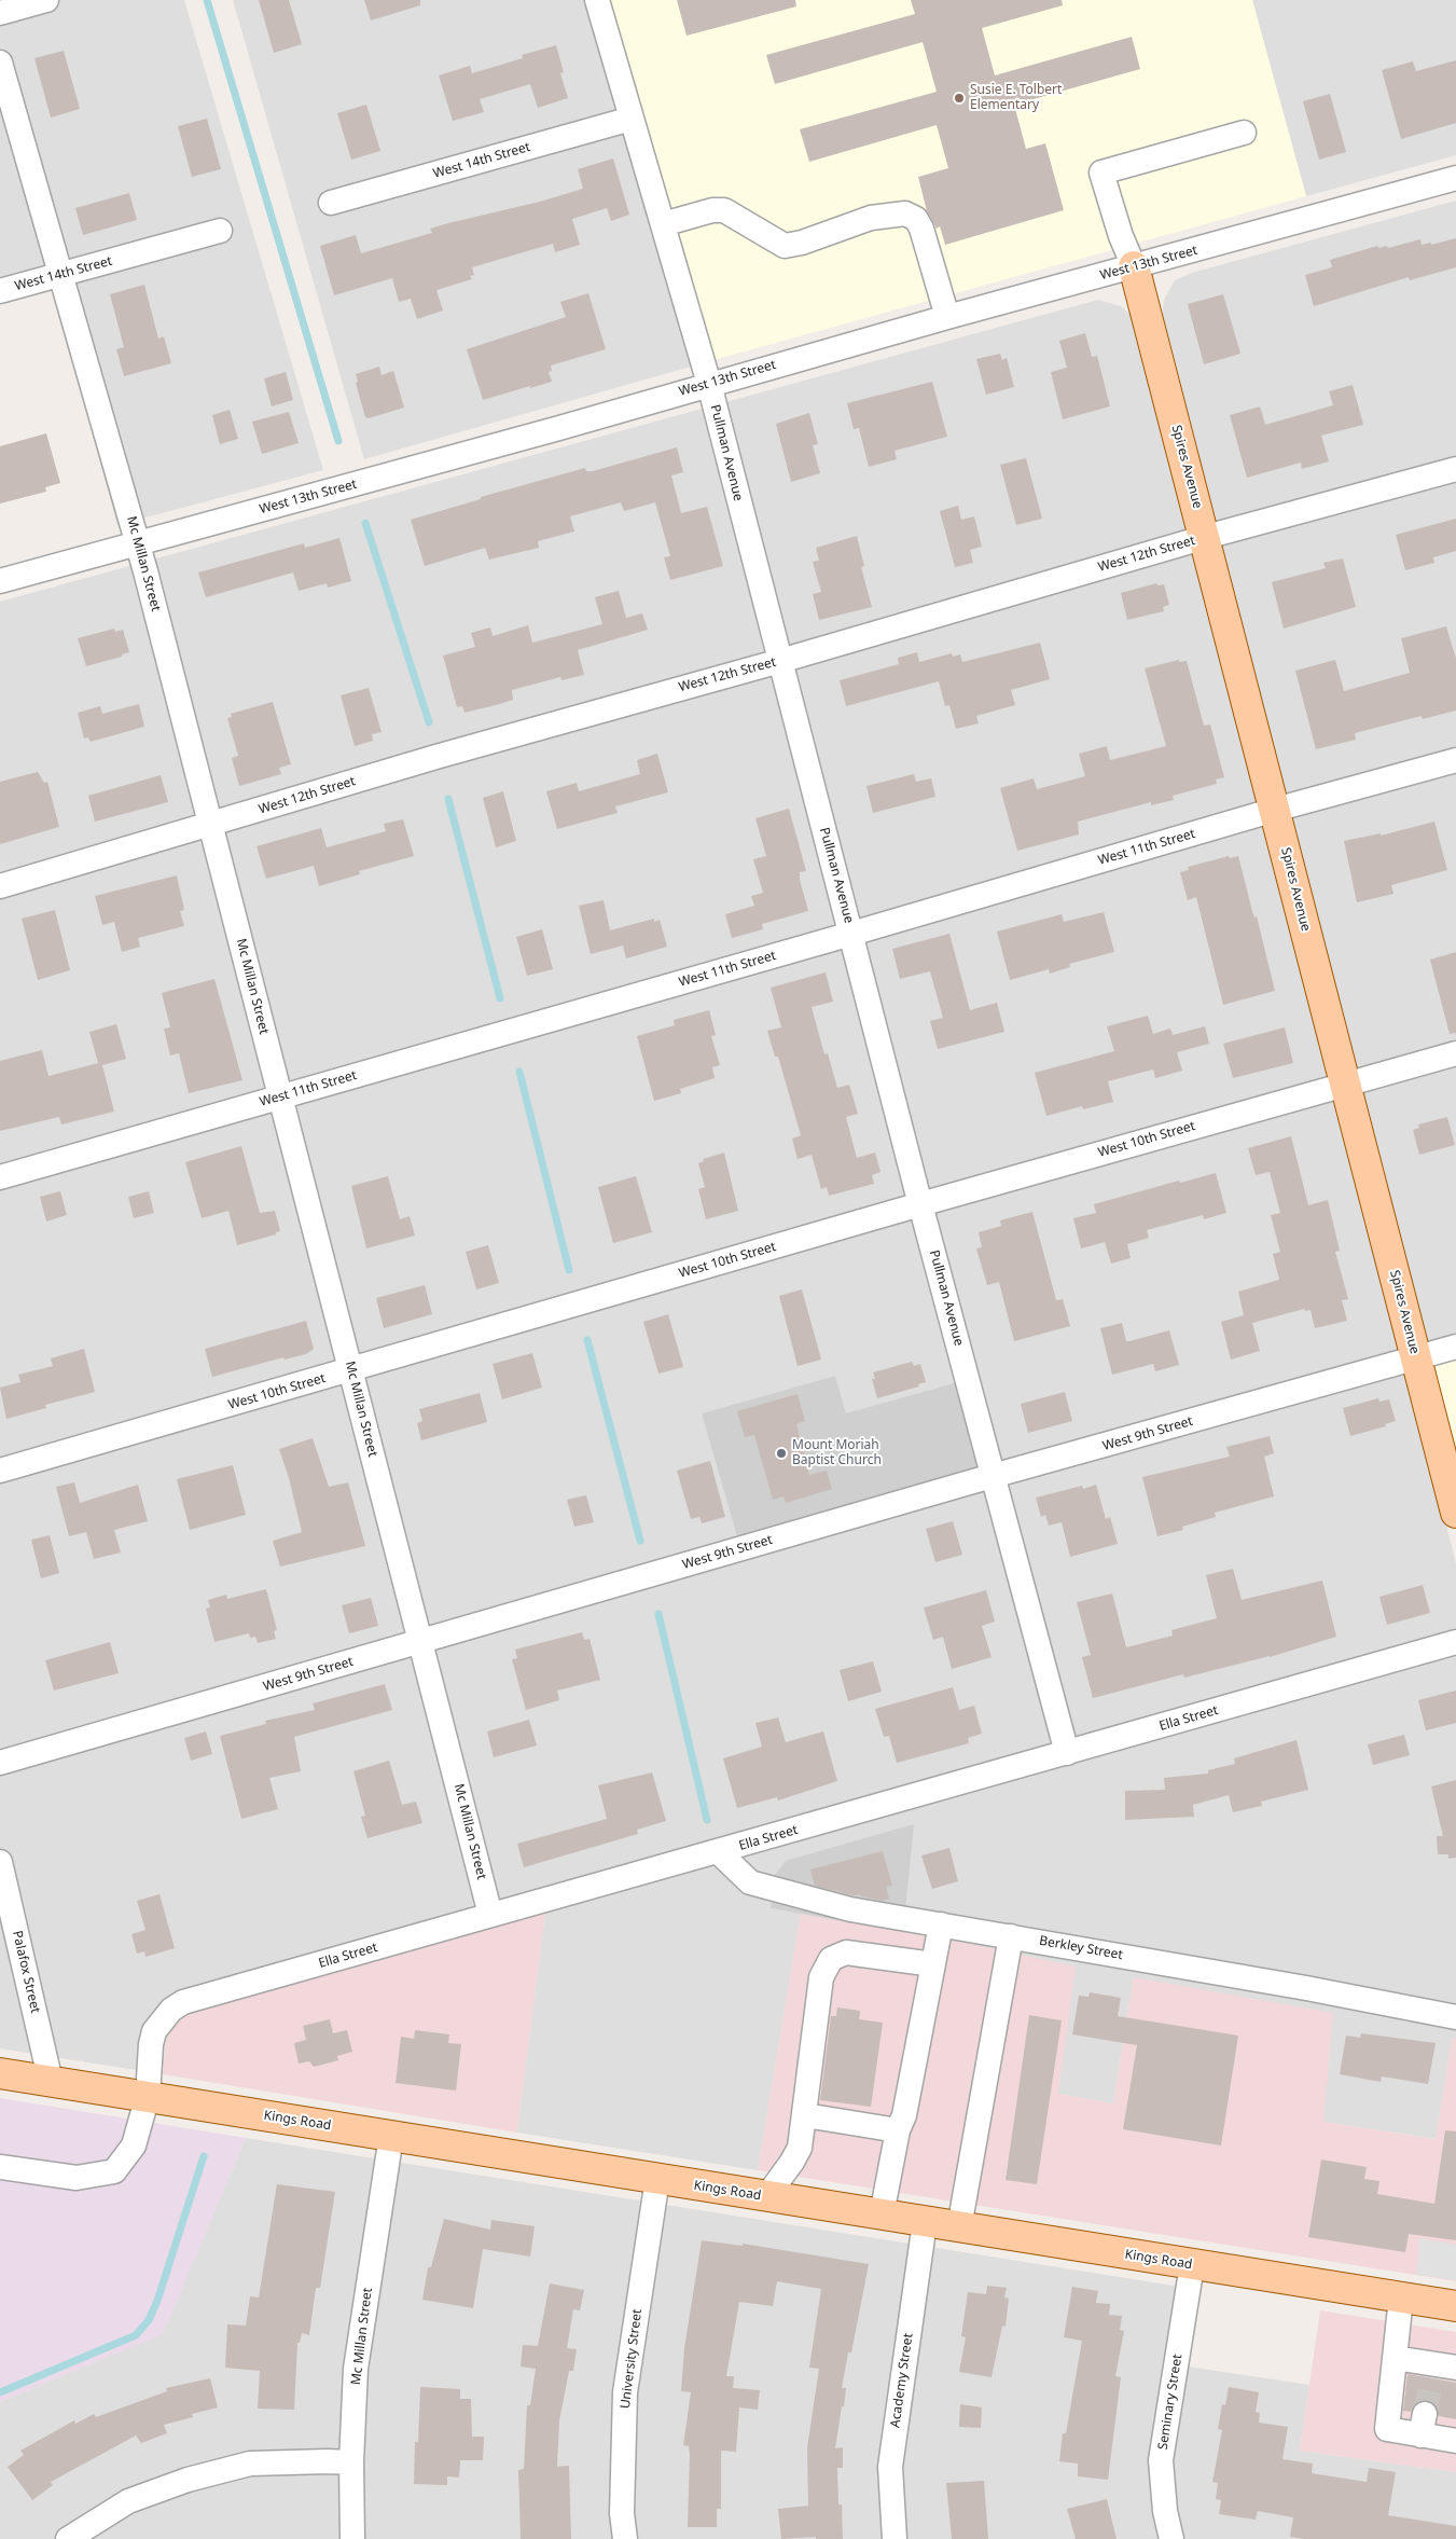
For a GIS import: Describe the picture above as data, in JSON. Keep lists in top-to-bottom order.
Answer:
{
  "streets": {
    "main road": ["Spires Avenue", "Kings Road"],
    "street": [
      "West 14th Street",
      "West 13th Street",
      "Pullman Avenue",
      "West 12th Street",
      "Mc Millan Street",
      "West 11th Street",
      "West 10th Street",
      "West 9th Street",
      "Ella Street",
      "Berkley Street",
      "Palafox Street",
      "University Street",
      "Academy Street",
      "Seminary Street"
    ]
  },
  "crossings": [
    ["West 14th Street", "Pullman Avenue"],
    ["West 14th Street", "Mc Millan Street"],
    ["West 13th Street", "Pullman Avenue"],
    ["West 13th Street", "Spires Avenue"],
    ["West 13th Street", "Mc Millan Street"],
    ["Pullman Avenue", "West 12th Street"],
    ["Pullman Avenue", "West 11th Street"],
    ["Pullman Avenue", "West 10th Street"],
    ["Pullman Avenue", "West 9th Street"],
    ["Pullman Avenue", "Ella Street"],
    ["Spires Avenue", "West 12th Street"],
    ["Spires Avenue", "West 11th Street"],
    ["Spires Avenue", "West 10th Street"],
    ["Spires Avenue", "West 9th Street"],
    ["West 12th Street", "Mc Millan Street"],
    ["Mc Millan Street", "West 11th Street"],
    ["Mc Millan Street", "West 10th Street"],
    ["Mc Millan Street", "West 9th Street"],
    ["Mc Millan Street", "Ella Street"],
    ["Mc Millan Street", "Kings Road"],
    ["Ella Street", "Berkley Street"],
    ["Ella Street", "Kings Road"],
    ["Palafox Street", "Kings Road"],
    ["Kings Road", "University Street"],
    ["Kings Road", "Academy Street"],
    ["Kings Road", "Seminary Street"]
  ],
  "places": ["Susie E. Tolbert Elementary", "Mount Moriah Baptist Church"]
}
